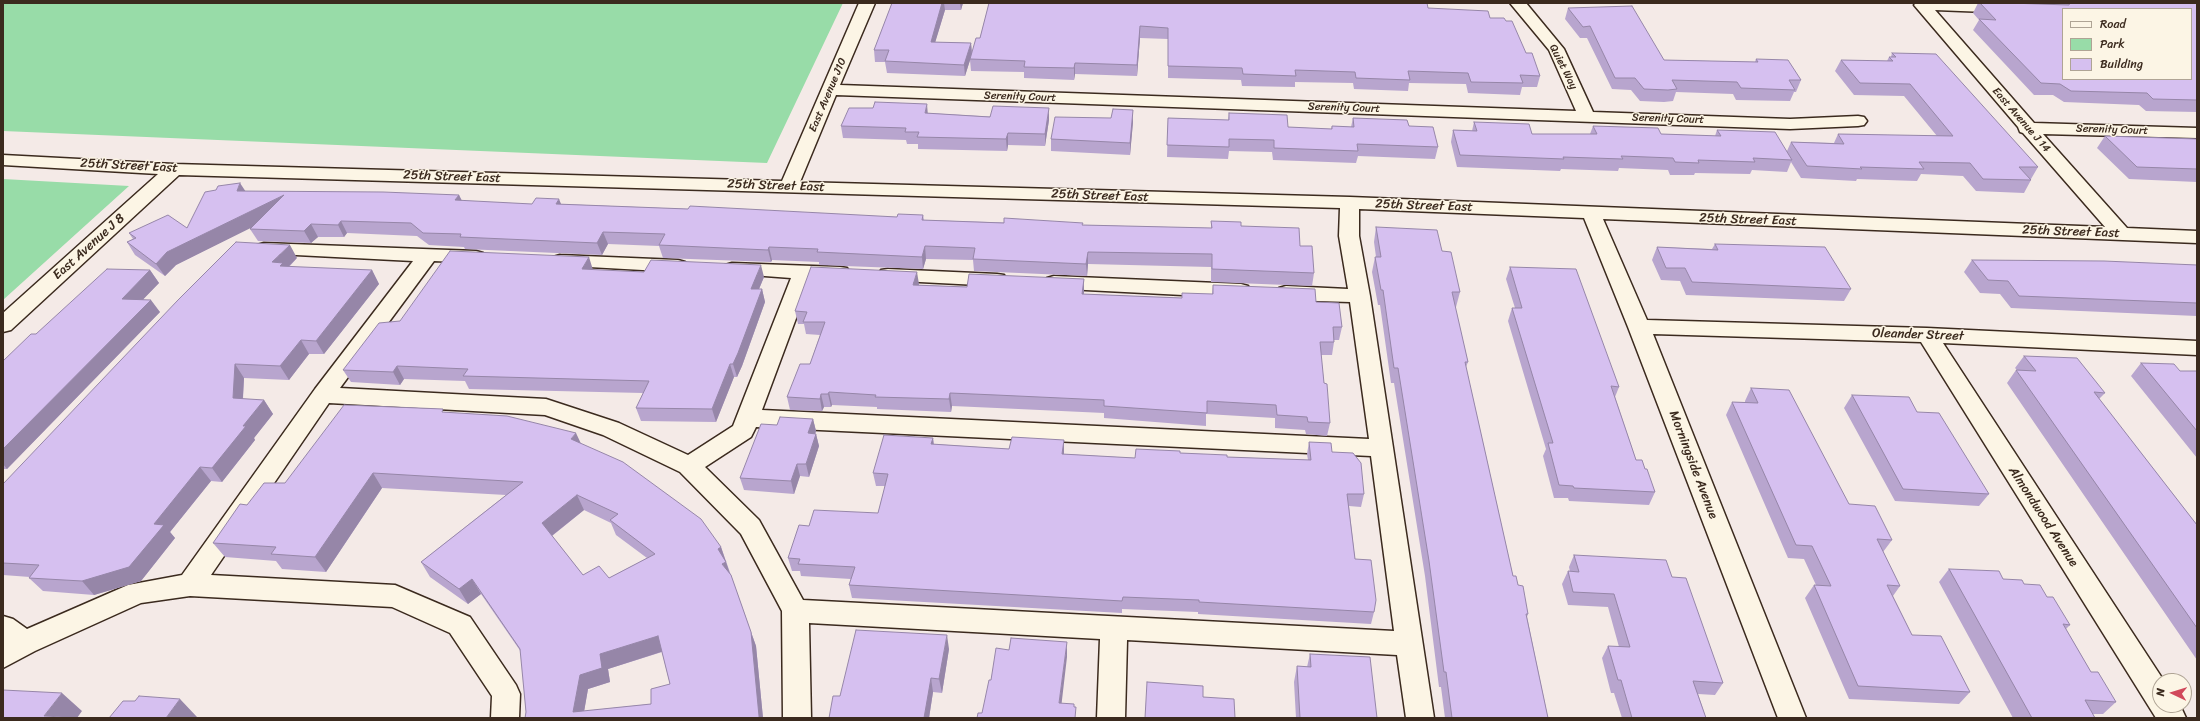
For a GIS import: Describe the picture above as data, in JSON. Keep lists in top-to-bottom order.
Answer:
{
  "streets": {
    "street": [
      "Quiet Way",
      "East Avenue J10",
      "Serenity Court",
      "East Avenue J 14",
      "25th Street East",
      "East Avenue J 8",
      "Oleander Street",
      "Morningside Avenue",
      "Almondwood Avenue"
    ]
  },
  "crossings": [
    ["Quiet Way", "Serenity Court"],
    ["East Avenue J10", "Serenity Court"],
    ["East Avenue J10", "25th Street East"],
    ["Serenity Court", "East Avenue J 14"],
    ["East Avenue J 14", "25th Street East"],
    ["25th Street East", "East Avenue J 8"],
    ["25th Street East", "Morningside Avenue"],
    ["Oleander Street", "Morningside Avenue"],
    ["Oleander Street", "Almondwood Avenue"]
  ],
  "legend": ["Road", "Park", "Building"],
  "north": "left"
}
